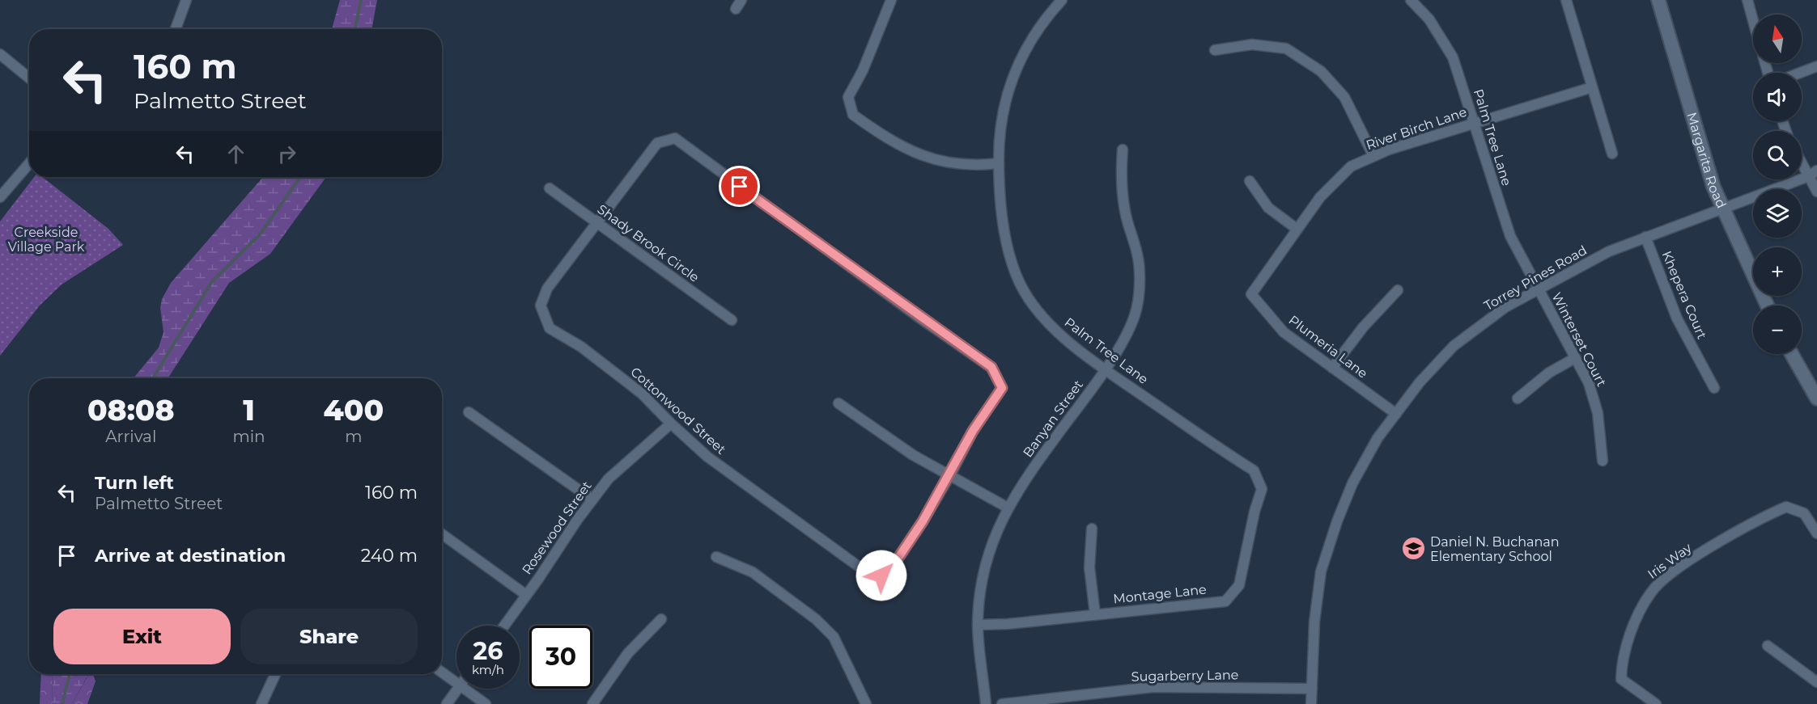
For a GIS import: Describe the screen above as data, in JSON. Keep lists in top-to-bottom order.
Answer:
{
  "streets": {
    "main road": ["Margarita Road"],
    "street": [
      "River Birch Lane",
      "Palm Tree Lane",
      "Shady Brook Circle",
      "Torrey Pines Road",
      "Khepera Court",
      "Winterset Court",
      "Plumeria Lane",
      "Cottonwood Street",
      "Banyan Street",
      "Rosewood Street",
      "Iris Way",
      "Montage Lane",
      "Sugarberry Lane"
    ]
  },
  "crossings": [
    ["River Birch Lane", "Palm Tree Lane"],
    ["River Birch Lane", "Plumeria Lane"],
    ["Palm Tree Lane", "Torrey Pines Road"],
    ["Palm Tree Lane", "Winterset Court"],
    ["Palm Tree Lane", "Banyan Street"],
    ["Palm Tree Lane", "Montage Lane"],
    ["Margarita Road", "Torrey Pines Road"],
    ["Shady Brook Circle", "Cottonwood Street"],
    ["Torrey Pines Road", "Khepera Court"],
    ["Torrey Pines Road", "Winterset Court"],
    ["Torrey Pines Road", "Plumeria Lane"],
    ["Torrey Pines Road", "Sugarberry Lane"],
    ["Cottonwood Street", "Rosewood Street"],
    ["Banyan Street", "Montage Lane"]
  ],
  "parks": ["Creekside Village Park"],
  "places": {
    "school or university": ["Daniel N. Buchanan Elementary School"]
  },
  "north": "top",
  "page": {
    "map_buttons": ["+", "−"],
    "turn": ["160 m", "Palmetto Street"],
    "eta": [
      "08:08",
      "Arrival",
      "1",
      "min",
      "400",
      "m"
    ],
    "list": [
      {
        "name": "Turn left",
        "note": "Palmetto Street",
        "value": "160 m"
      },
      {
        "name": "Arrive at destination",
        "value": "240 m"
      }
    ],
    "buttons": ["Exit", "Share"],
    "speed": "26 km/h",
    "limit": "30"
  }
}
